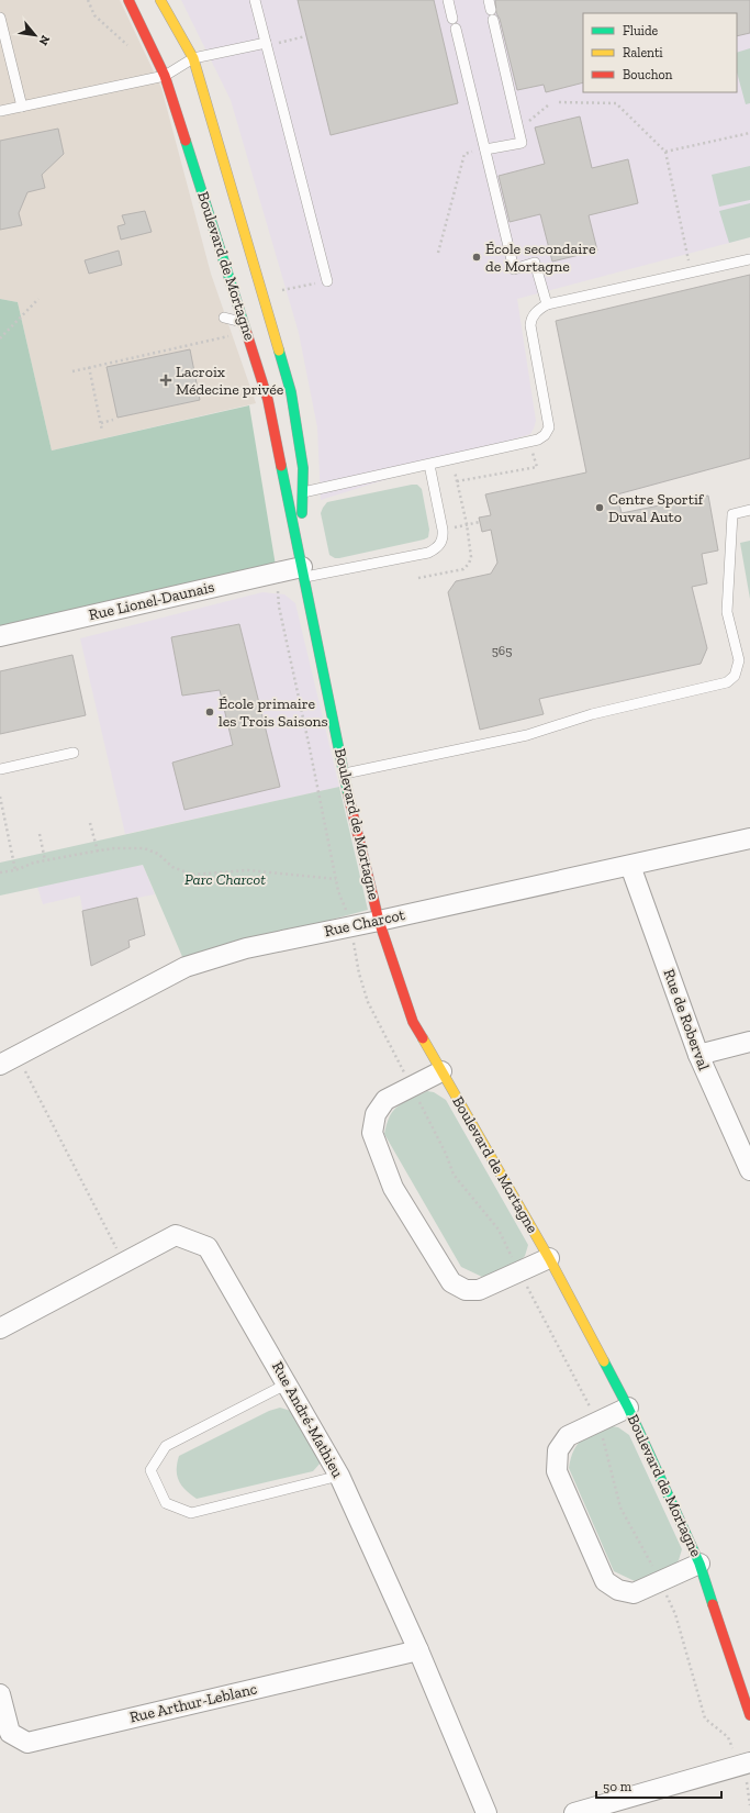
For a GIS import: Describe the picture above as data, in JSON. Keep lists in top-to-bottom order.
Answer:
{
  "streets": {
    "street": [
      "Boulevard de Mortagne",
      "Rue Lionel-Daunais",
      "Rue Charcot",
      "Rue de Roberval",
      "Rue André-Mathieu",
      "Rue Arthur-Leblanc"
    ]
  },
  "crossings": [
    ["Boulevard de Mortagne", "Rue Lionel-Daunais"],
    ["Boulevard de Mortagne", "Rue Charcot"],
    ["Rue Charcot", "Rue de Roberval"],
    ["Rue André-Mathieu", "Rue Arthur-Leblanc"]
  ],
  "parks": ["Parc Charcot"],
  "places": {
    "other": ["École secondaire de Mortagne", "Centre Sportif Duval Auto", "École primaire les Trois Saisons"],
    "health": ["Lacroix Médecine privée"]
  },
  "house_numbers": ["565"],
  "legend": ["Fluide", "Ralenti", "Bouchon"],
  "scale_bar": "50 m",
  "north": "bottom right"
}
